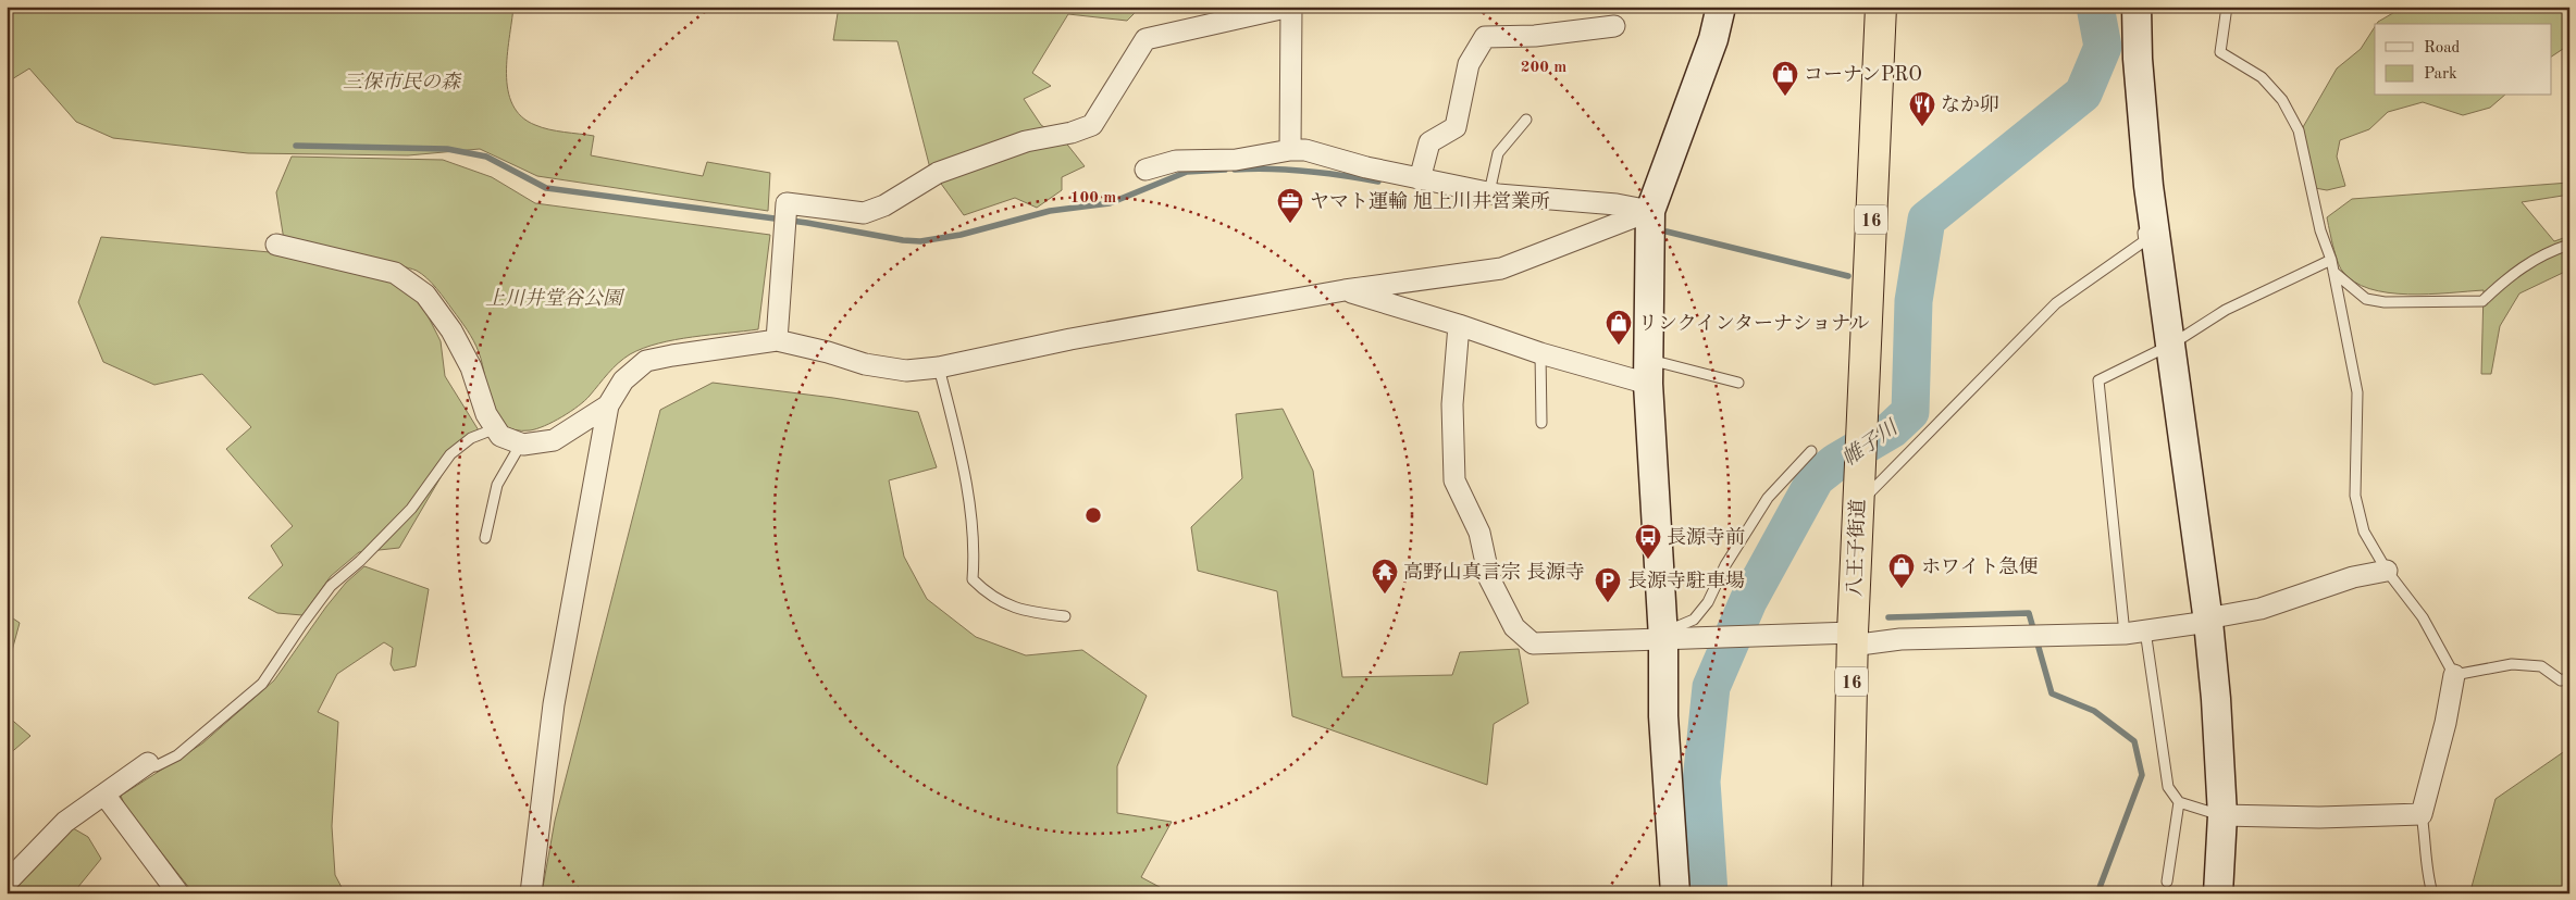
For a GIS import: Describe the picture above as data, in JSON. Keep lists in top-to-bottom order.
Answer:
{
  "streets": {
    "highway": ["16", "八王子街道"]
  },
  "water": ["帷子川"],
  "parks": ["三保市民の森", "上川井堂谷公園"],
  "places": {
    "shop": ["コーナンPRO", "リンクインターナショナル", "ホワイト急便"],
    "restaurant": ["なか卯"],
    "office": ["ヤマト運輸 旭上川井営業所"],
    "bus stop": ["長源寺前"],
    "temple": ["高野山真言宗 長源寺"],
    "parking": ["長源寺駐車場"]
  },
  "legend": ["Road", "Park"],
  "rings": ["200 m", "100 m"]
}
